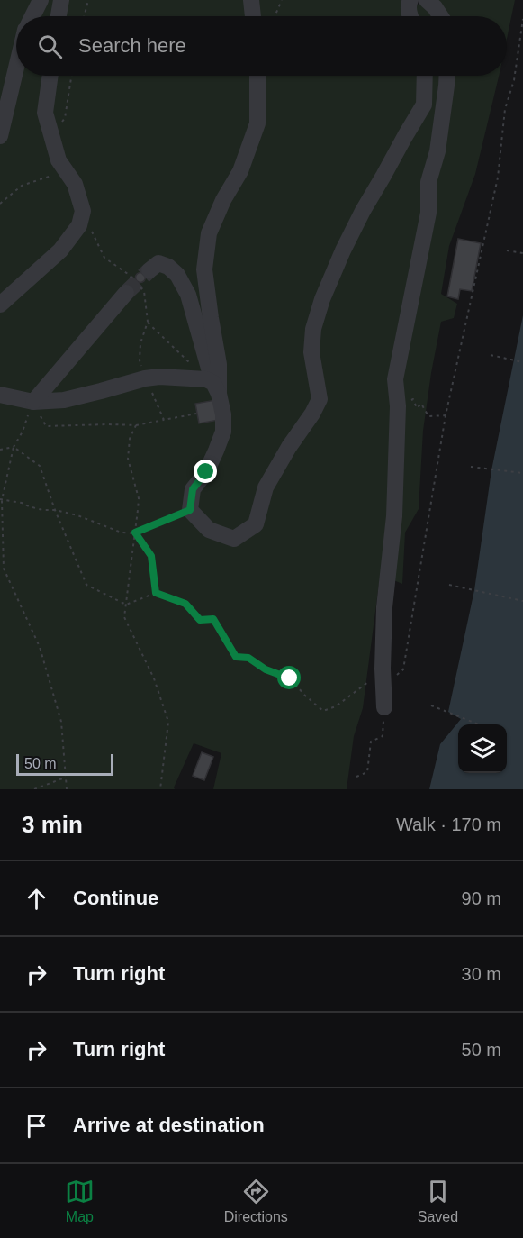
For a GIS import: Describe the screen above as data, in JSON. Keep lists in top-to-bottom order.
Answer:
{
  "scale_bar": "50 m",
  "page": {
    "search": "Search here",
    "scale": "50 m",
    "heading": ["3 min", "Walk · 170 m"],
    "list": [
      ["Continue", "90 m"],
      ["Turn right", "30 m"],
      ["Turn right", "50 m"],
      "Arrive at destination"
    ],
    "nav": ["Map", "Directions", "Saved"]
  }
}
